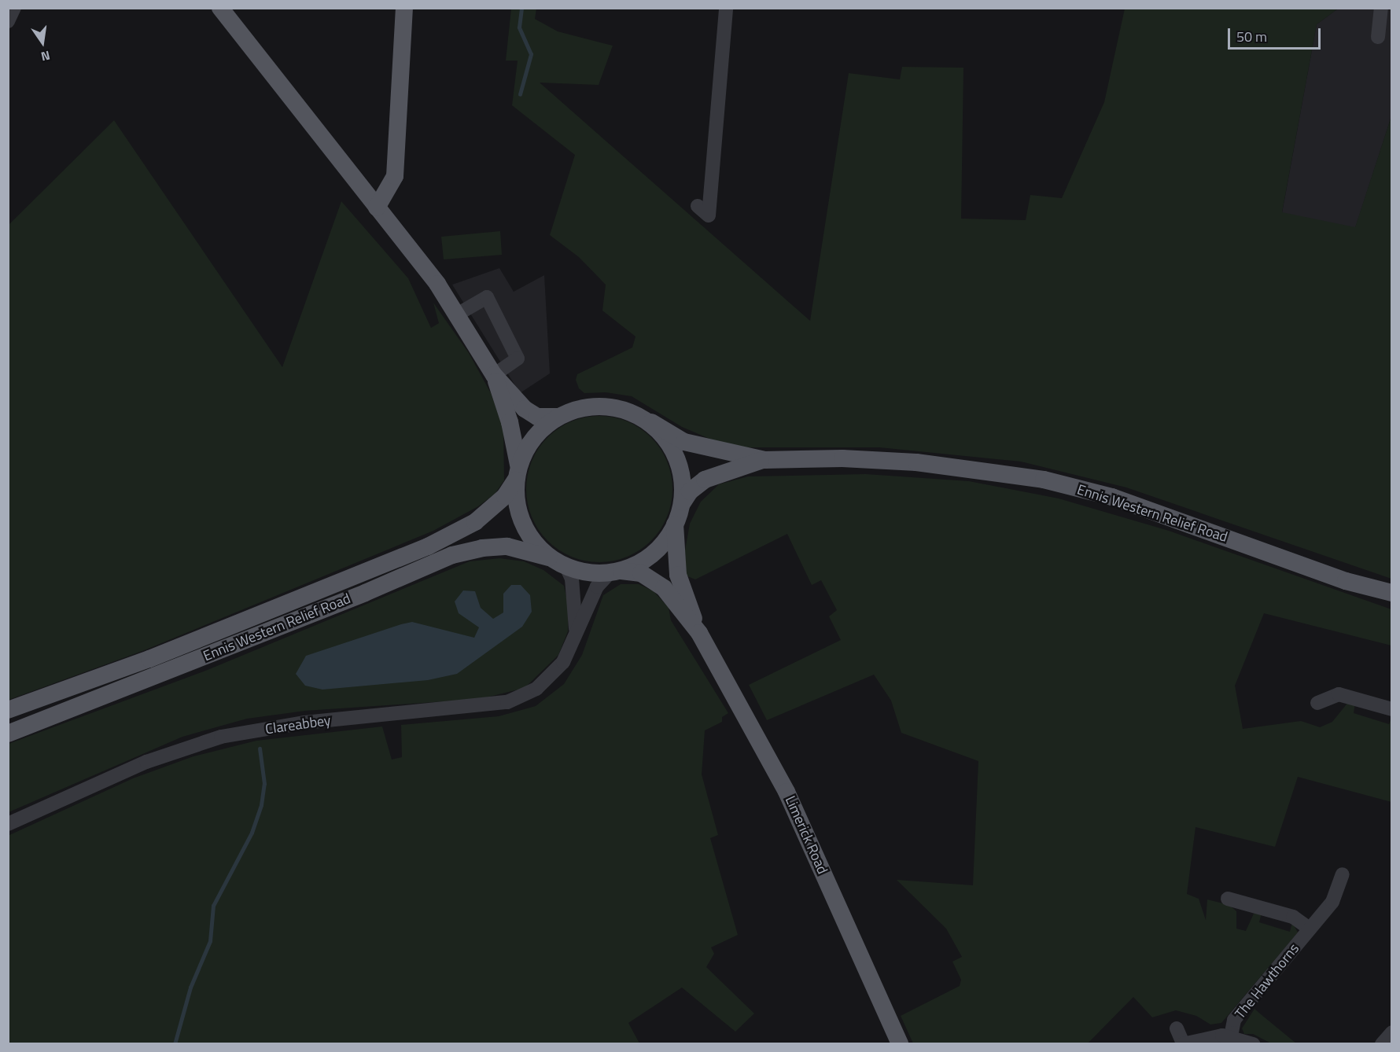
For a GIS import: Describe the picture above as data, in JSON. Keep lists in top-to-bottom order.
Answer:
{
  "streets": {
    "main road": ["Ennis Western Relief Road", "Limerick Road"],
    "street": ["Clareabbey", "The Hawthorns"]
  },
  "crossings": [
    ["Ennis Western Relief Road", "Clareabbey"]
  ],
  "scale_bar": "50 m",
  "north": "bottom"
}
